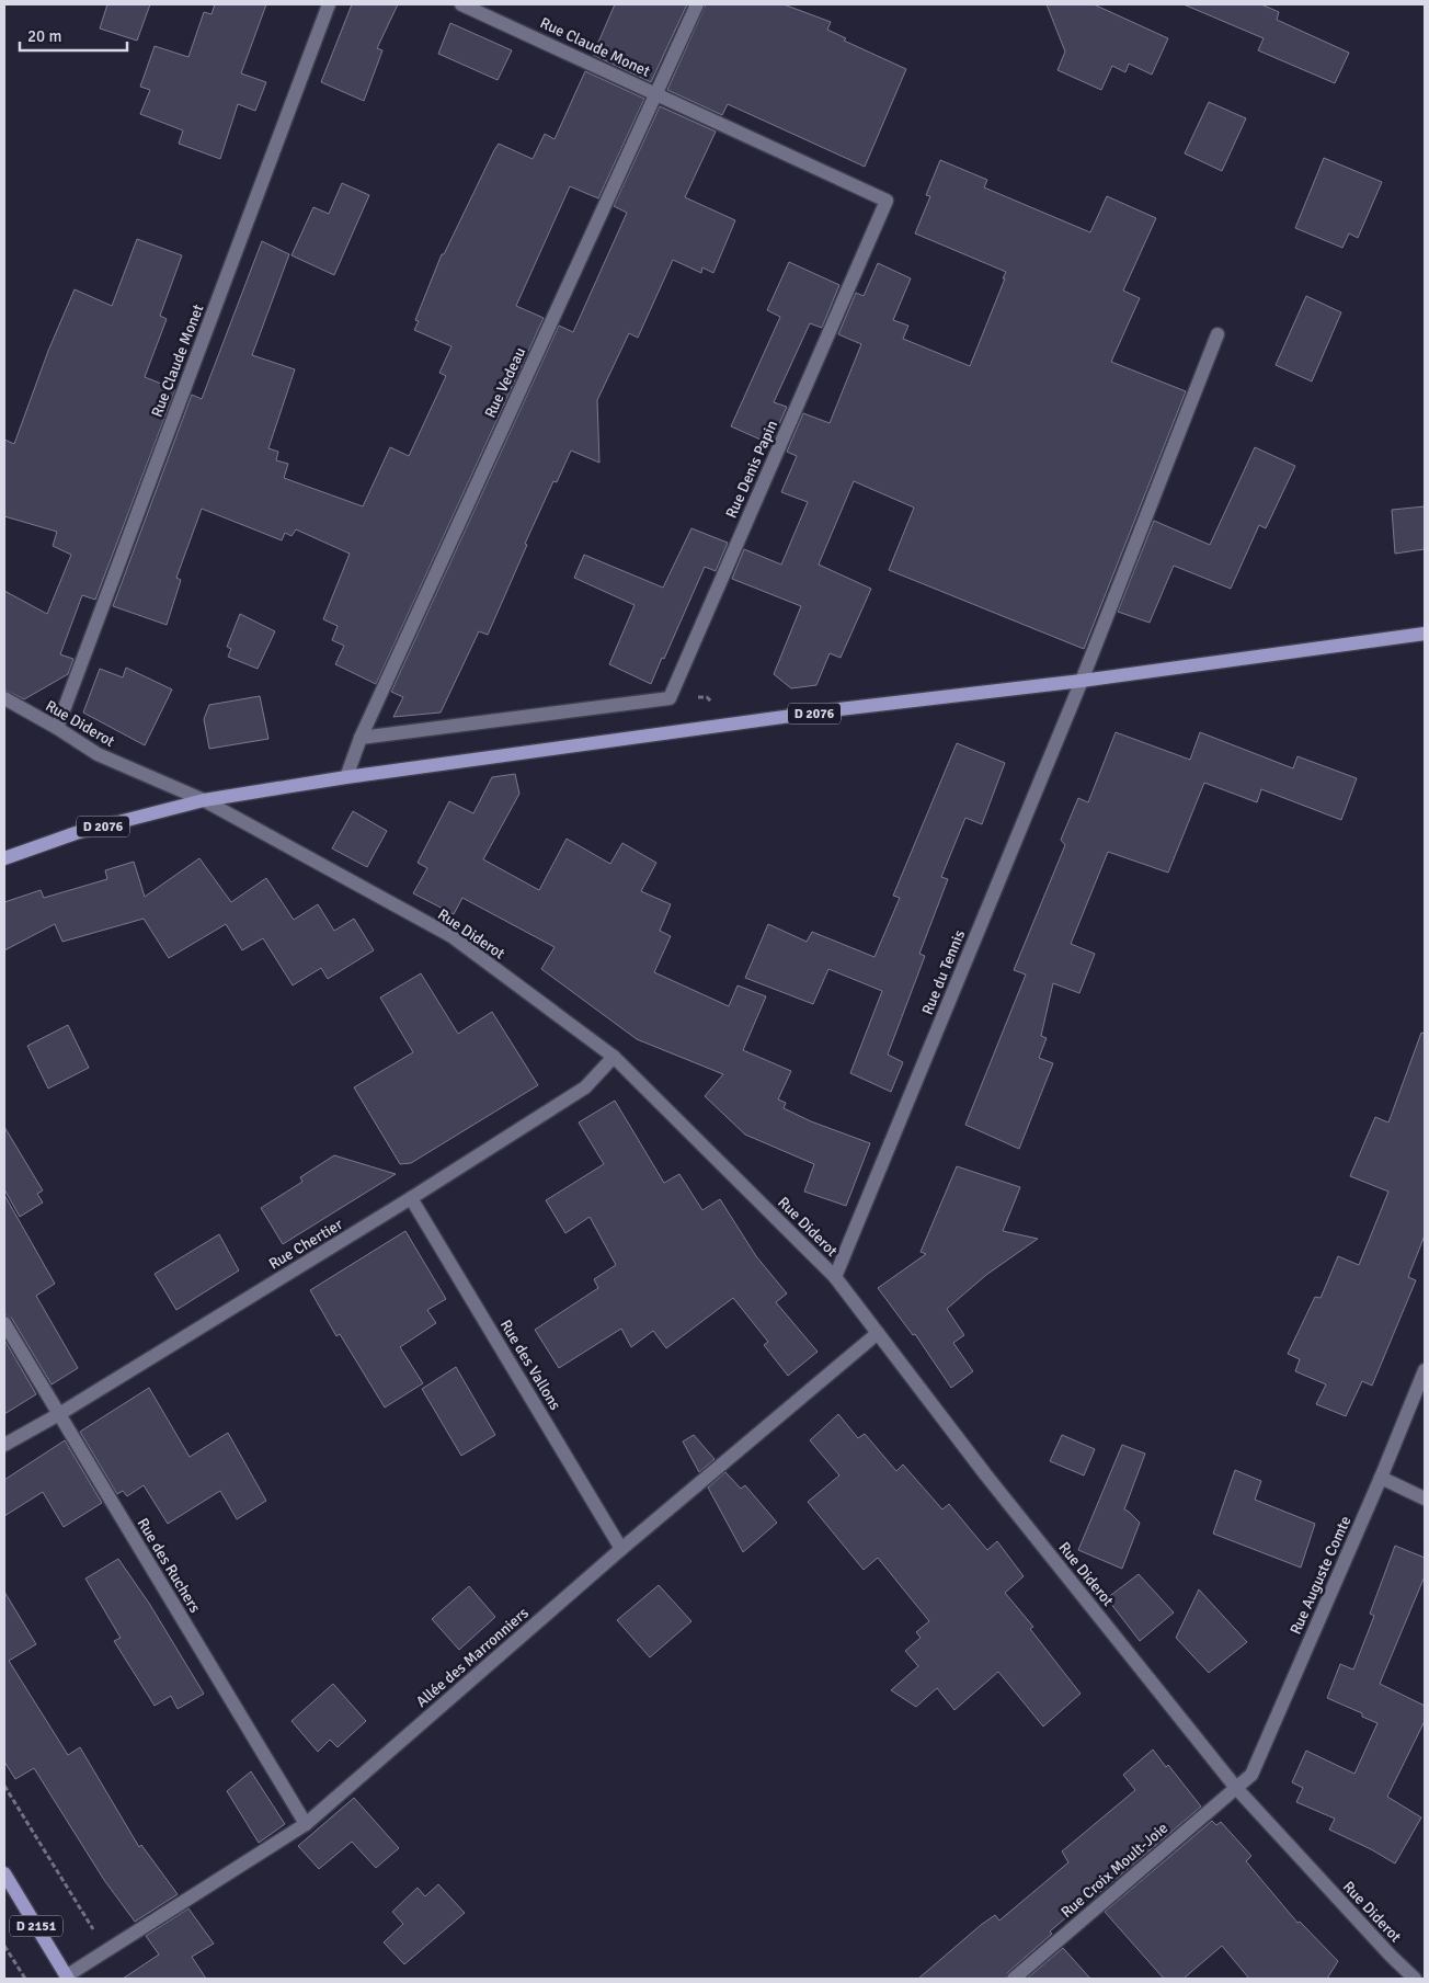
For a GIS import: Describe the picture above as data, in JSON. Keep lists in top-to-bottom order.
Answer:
{
  "streets": {
    "main road": ["D 2076", "D 2151"],
    "street": [
      "Rue Claude Monet",
      "Rue Vedeau",
      "Rue Denis Papin",
      "Rue Diderot",
      "Rue du Tennis",
      "Rue Chertier",
      "Rue des Vallons",
      "Rue des Ruchers",
      "Rue Auguste Comte",
      "Allée des Marronniers",
      "Rue Croix Moult-Joie"
    ]
  },
  "crossings": [
    ["Rue Claude Monet", "Rue Vedeau"],
    ["Rue Claude Monet", "Rue Denis Papin"],
    ["Rue Claude Monet", "Rue Diderot"],
    ["Rue Vedeau", "Rue Denis Papin"],
    ["Rue Vedeau", "D 2076"],
    ["D 2076", "Rue Diderot"],
    ["D 2076", "Rue du Tennis"],
    ["Rue Diderot", "Rue du Tennis"],
    ["Rue Diderot", "Rue Chertier"],
    ["Rue Diderot", "Rue Auguste Comte"],
    ["Rue Diderot", "Allée des Marronniers"],
    ["Rue Diderot", "Rue Croix Moult-Joie"],
    ["Rue Chertier", "Rue des Vallons"],
    ["Rue Chertier", "Rue des Ruchers"],
    ["Rue des Vallons", "Allée des Marronniers"],
    ["Rue des Ruchers", "Allée des Marronniers"],
    ["Rue Auguste Comte", "Rue Croix Moult-Joie"],
    ["Allée des Marronniers", "D 2151"]
  ],
  "scale_bar": "20 m"
}
